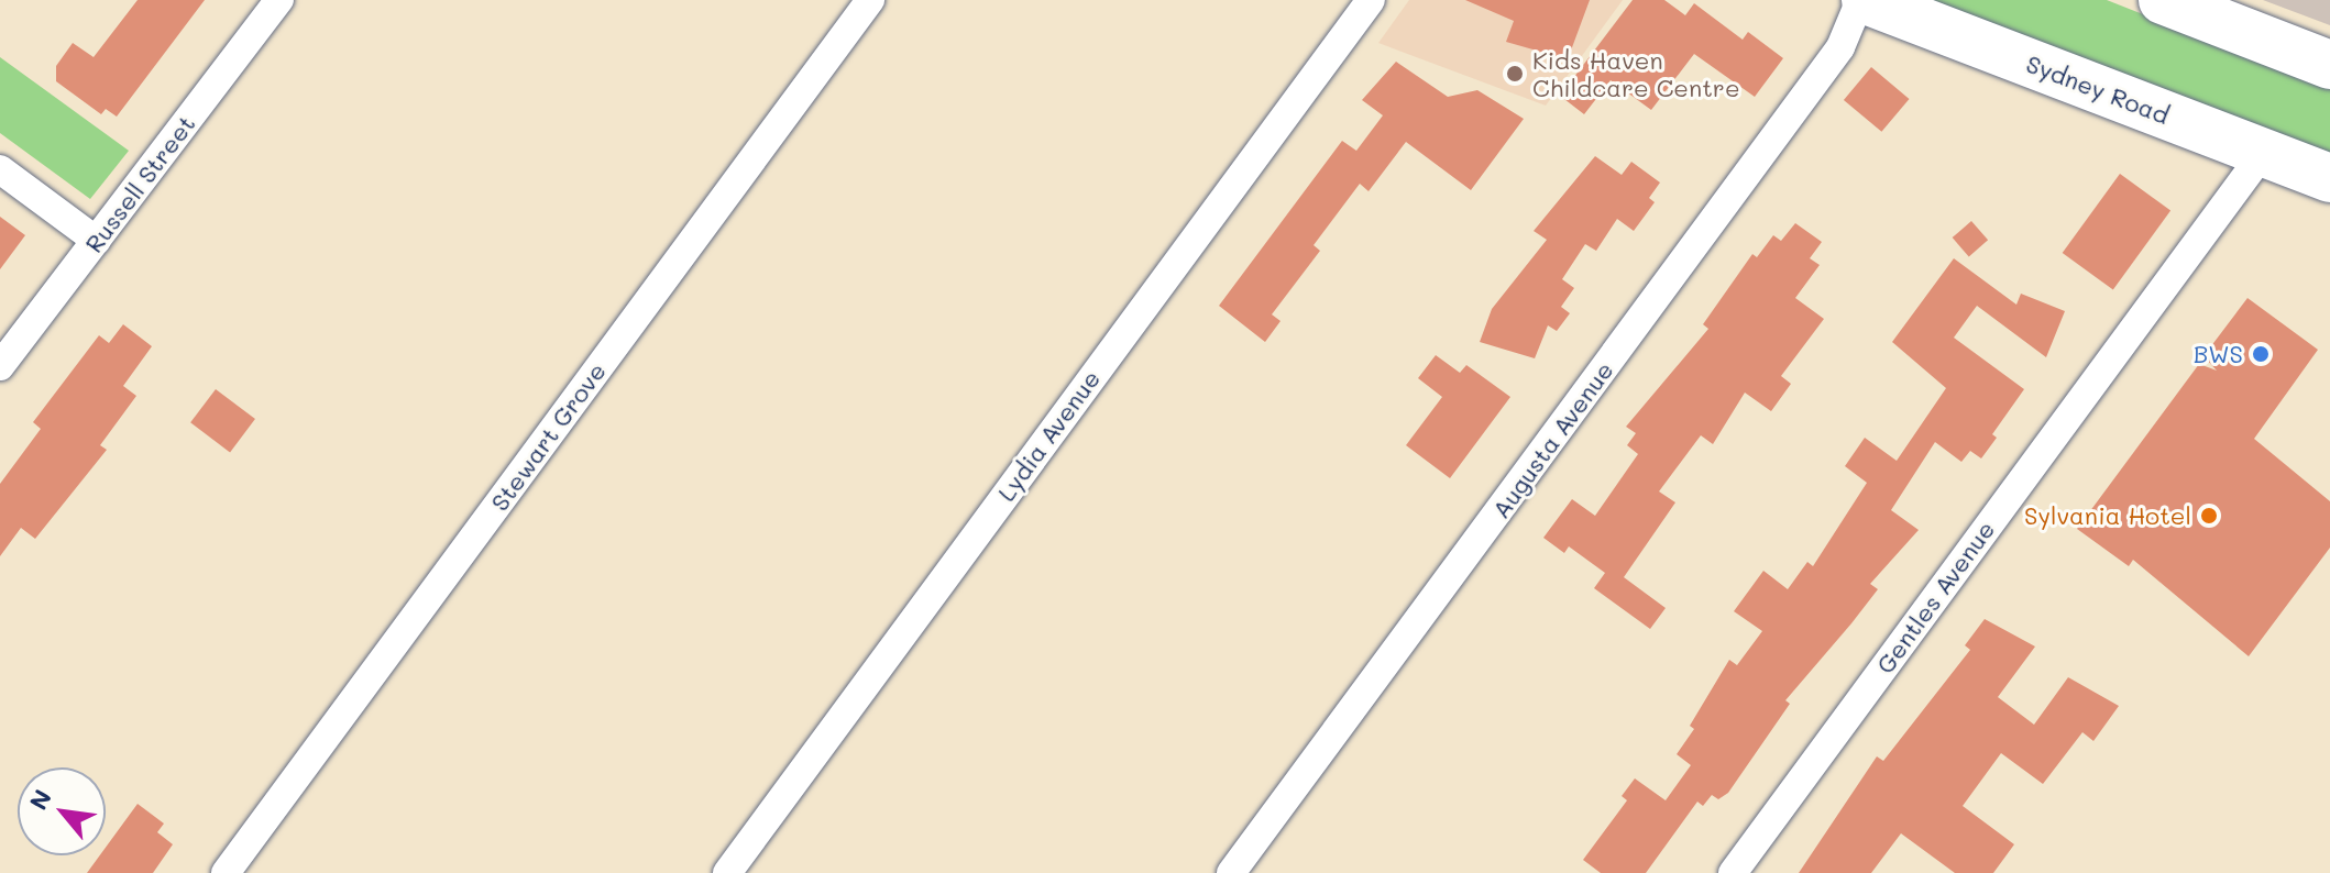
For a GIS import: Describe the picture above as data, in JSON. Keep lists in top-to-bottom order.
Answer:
{
  "streets": {
    "highway": ["Sydney Road"],
    "street": [
      "Russell Street",
      "Lydia Avenue",
      "Stewart Grove",
      "Augusta Avenue",
      "Gentles Avenue"
    ]
  },
  "crossings": [
    ["Sydney Road", "Augusta Avenue"],
    ["Sydney Road", "Gentles Avenue"]
  ],
  "places": ["Kids Haven Childcare Centre", "BWS", "Sylvania Hotel"],
  "north": "top left"
}
